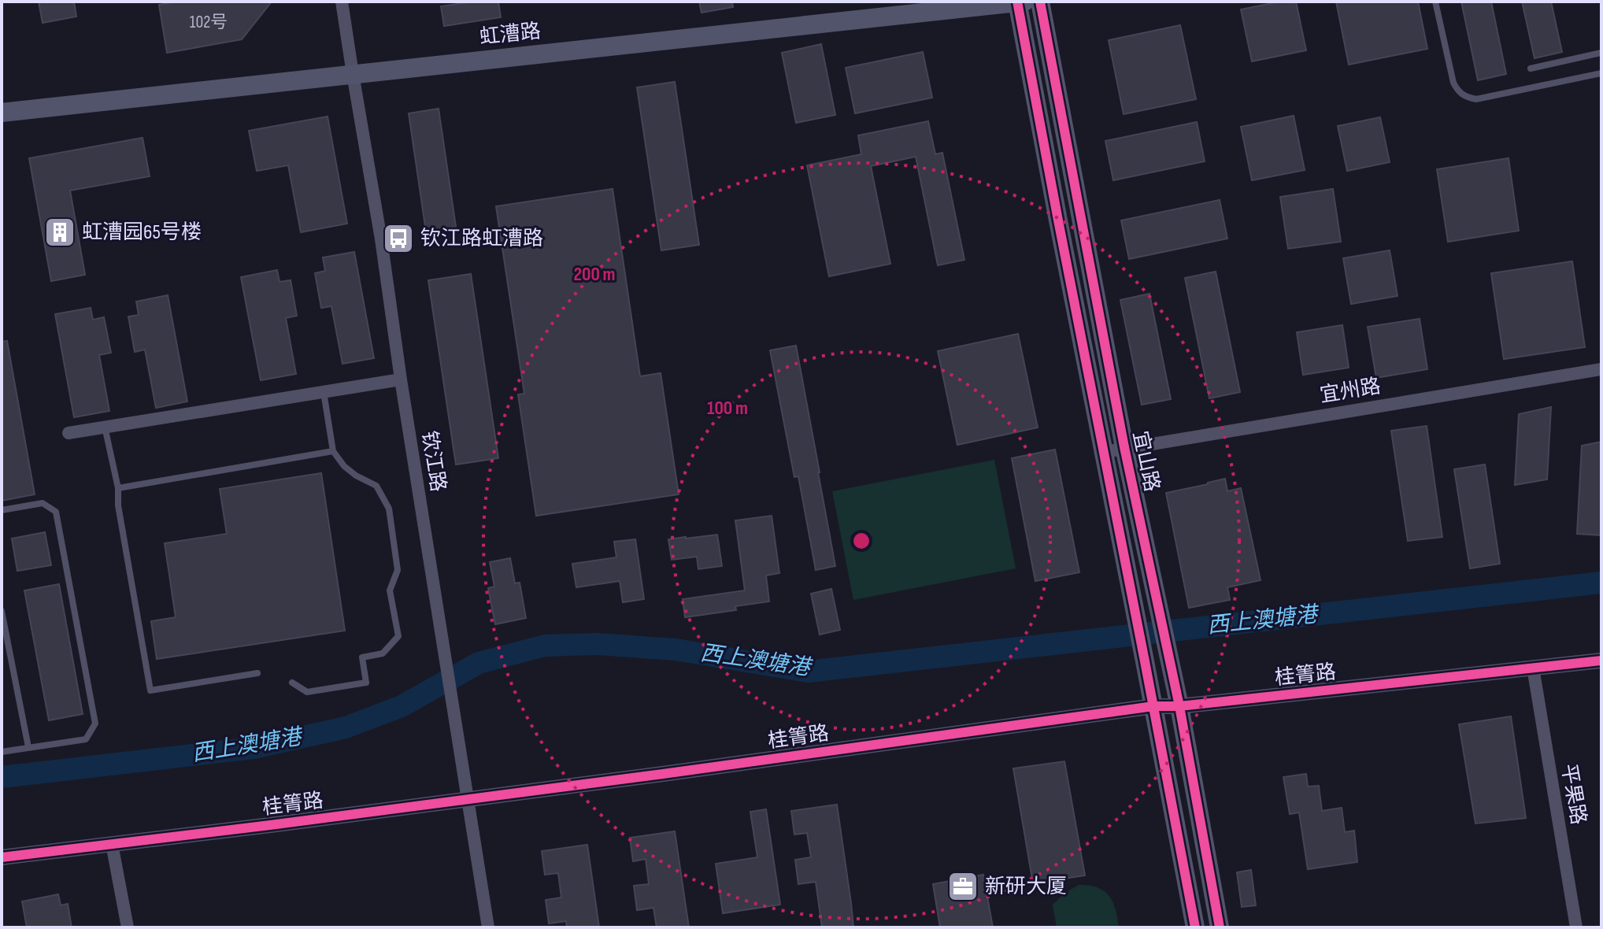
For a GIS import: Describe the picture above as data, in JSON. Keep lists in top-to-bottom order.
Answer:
{
  "streets": {
    "main road": ["虹漕路", "宜山路"],
    "street": [
      "宜州路",
      "钦江路",
      "桂箐路",
      "平果路"
    ]
  },
  "crossings": [
    ["虹漕路", "钦江路"],
    ["虹漕路", "宜山路"],
    ["宜州路", "宜山路"],
    ["钦江路", "桂箐路"],
    ["宜山路", "桂箐路"],
    ["桂箐路", "平果路"]
  ],
  "water": ["西上澳塘港"],
  "places": {
    "building": ["虹漕园65号楼"],
    "bus stop": ["钦江路虹漕路"],
    "office": ["新研大厦"]
  },
  "house_numbers": ["102号"],
  "rings": ["200 m", "100 m"]
}
